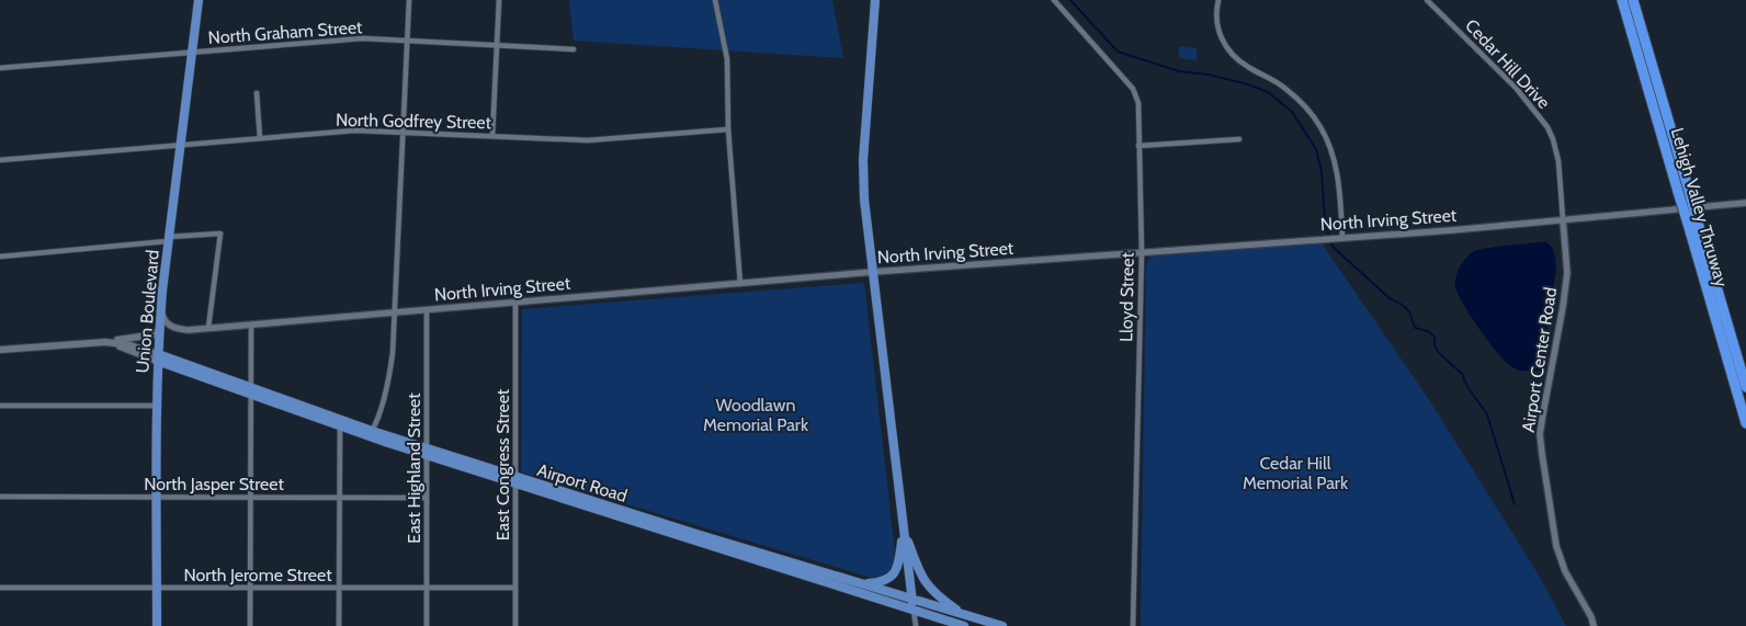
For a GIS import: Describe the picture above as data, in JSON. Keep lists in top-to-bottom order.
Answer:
{
  "streets": {
    "highway": ["Lehigh Valley Thruway"],
    "main road": ["Union Boulevard", "Airport Road"],
    "street": [
      "North Graham Street",
      "Cedar Hill Drive",
      "North Godfrey Street",
      "North Irving Street",
      "Lloyd Street",
      "Airport Center Road",
      "East Congress Street",
      "East Highland Street",
      "North Jasper Street",
      "North Jerome Street"
    ]
  },
  "crossings": [
    ["North Graham Street", "Union Boulevard"],
    ["Cedar Hill Drive", "North Irving Street"],
    ["Cedar Hill Drive", "Airport Center Road"],
    ["North Godfrey Street", "Union Boulevard"],
    ["North Irving Street", "Lloyd Street"],
    ["North Irving Street", "Union Boulevard"],
    ["North Irving Street", "Airport Center Road"],
    ["North Irving Street", "East Congress Street"],
    ["North Irving Street", "East Highland Street"],
    ["Union Boulevard", "Airport Road"],
    ["Union Boulevard", "North Jasper Street"],
    ["Union Boulevard", "North Jerome Street"],
    ["East Congress Street", "Airport Road"],
    ["East Congress Street", "North Jerome Street"],
    ["East Highland Street", "Airport Road"],
    ["East Highland Street", "North Jasper Street"],
    ["East Highland Street", "North Jerome Street"]
  ],
  "parks": ["Woodlawn Memorial Park", "Cedar Hill Memorial Park"]
}
